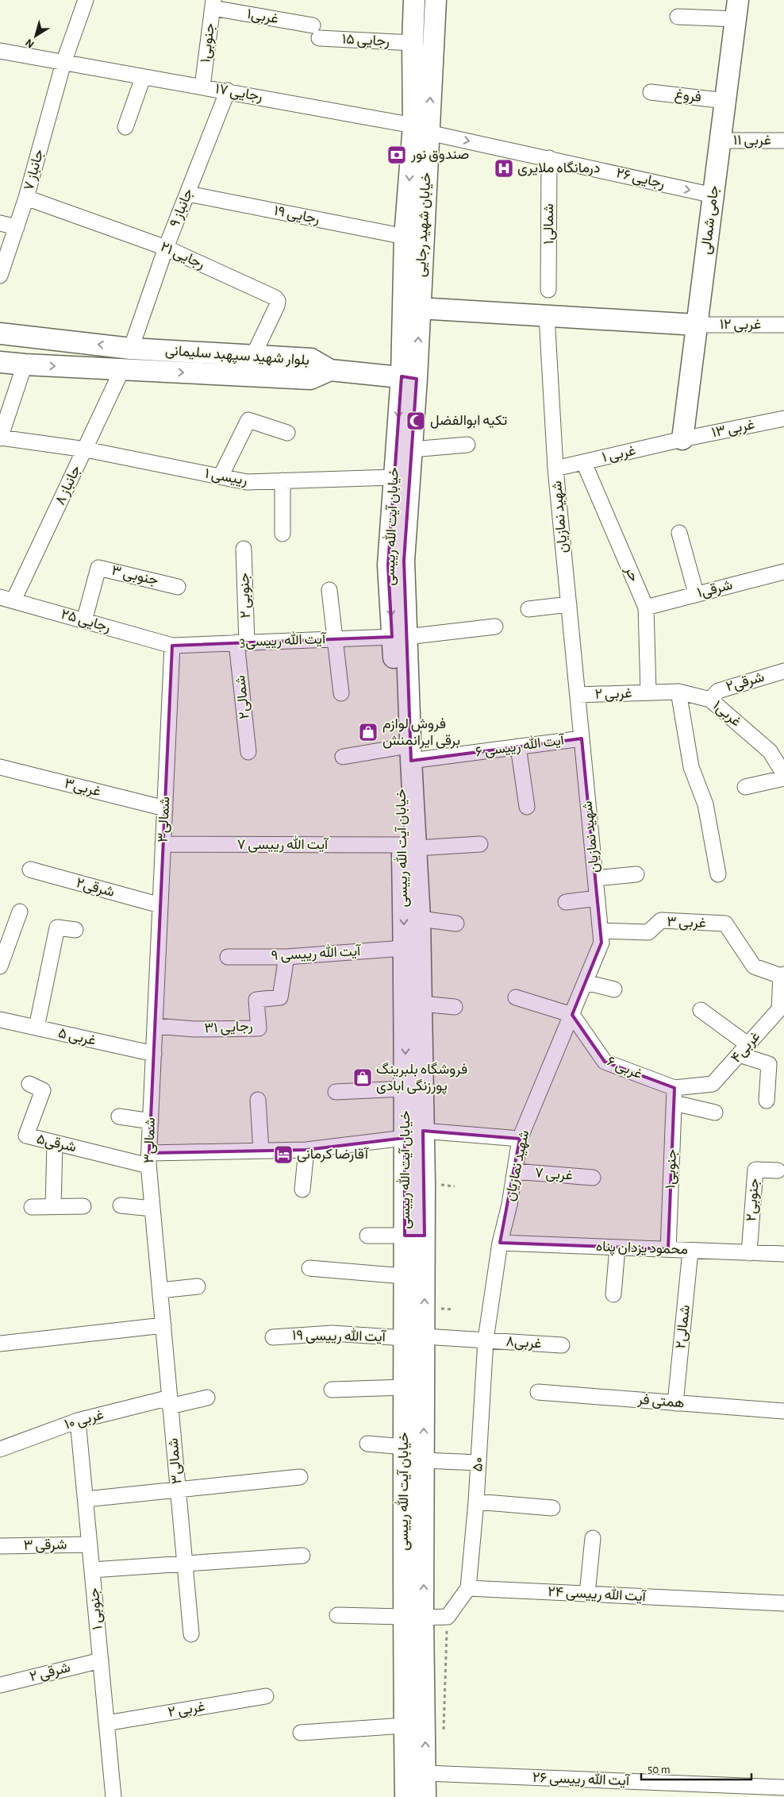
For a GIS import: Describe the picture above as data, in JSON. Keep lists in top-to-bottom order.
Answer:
{
  "streets": {
    "main road": [
      "جامی شمالی",
      "خیابان شهید رجایی",
      "بلوار شهید سپهبد سلیمانی",
      "خیابان آیت الله رییسی"
    ],
    "street": [
      "غربی۱",
      "رجایی ۱۵",
      "جنوبی۱",
      "رجایی ۱۷",
      "فروغ",
      "غربی ۱۱",
      "جانباز ۷",
      "رجایی ۲۶",
      "جانباز ۹",
      "رجایی ۱۹",
      "شمالی۱",
      "رجایی ۲۱",
      "غربی ۱۲",
      "غربی ۱۳",
      "غربی ۱",
      "رییسی ۱",
      "جانباز ۸",
      "شهید نمازیان",
      "حر",
      "جنوبی ۳",
      "شرقی۱",
      "جنوبی ۲",
      "رجایی ۲۵",
      "آیت الله رییسی3",
      "شرقی۲",
      "غربی ۲",
      "شمالی۲",
      "آیت الله رییسی ۶",
      "غربی۳",
      "شمالی۳",
      "آیت الله رییسی ۷",
      "غربی ۳",
      "آیت الله رییسی ۹",
      "رجایی ۳۱",
      "غربی ۵",
      "غربی۴",
      "غربی ۶",
      "شرقی۵",
      "غربی ۷",
      "جنوبی۲",
      "محمود یزدان پناه",
      "آیت الله رییسی ۱۹",
      "غربی۸",
      "همتی فر",
      "غربی ۱۰",
      "۵۰",
      "شرقی ۳",
      "آیت الله رییسی ۲۴",
      "جنوبی ۱",
      "شرقی ۲",
      "آیت الله رییسی ۲۶"
    ]
  },
  "crossings": [
    ["غربی۱", "رجایی ۱۵"],
    ["غربی۱", "جنوبی۱"],
    ["غربی۱", "حر"],
    ["غربی۱", "شرقی۲"],
    ["غربی۱", "غربی ۲"],
    ["رجایی ۱۵", "خیابان شهید رجایی"],
    ["جنوبی۱", "رجایی ۱۷"],
    ["جنوبی۱", "غربی۴"],
    ["جنوبی۱", "غربی ۶"],
    ["جنوبی۱", "محمود یزدان پناه"],
    ["رجایی ۱۷", "جانباز ۷"],
    ["رجایی ۱۷", "رجایی ۲۶"],
    ["رجایی ۱۷", "جانباز ۹"],
    ["رجایی ۱۷", "خیابان شهید رجایی"],
    ["فروغ", "جامی شمالی"],
    ["غربی ۱۱", "جامی شمالی"],
    ["جانباز ۷", "رجایی ۲۱"],
    ["رجایی ۲۶", "جامی شمالی"],
    ["رجایی ۲۶", "شمالی۱"],
    ["رجایی ۲۶", "خیابان شهید رجایی"],
    ["جانباز ۹", "رجایی ۱۹"],
    ["جانباز ۹", "رجایی ۲۱"],
    ["جانباز ۹", "بلوار شهید سپهبد سلیمانی"],
    ["رجایی ۱۹", "خیابان شهید رجایی"],
    ["جامی شمالی", "غربی ۱۲"],
    ["جامی شمالی", "غربی ۱۳"],
    ["جامی شمالی", "غربی ۱"],
    ["خیابان شهید رجایی", "خیابان آیت الله رییسی"],
    ["رجایی ۲۱", "بلوار شهید سپهبد سلیمانی"],
    ["بلوار شهید سپهبد سلیمانی", "جانباز ۸"],
    ["غربی ۱۳", "غربی ۱"],
    ["غربی ۱", "شهید نمازیان"],
    ["غربی ۱", "حر"],
    ["رییسی ۱", "جانباز ۸"],
    ["رییسی ۱", "خیابان آیت الله رییسی"],
    ["جانباز ۸", "رجایی ۲۵"],
    ["شهید نمازیان", "غربی ۲"],
    ["شهید نمازیان", "آیت الله رییسی ۶"],
    ["شهید نمازیان", "غربی ۳"],
    ["شهید نمازیان", "غربی ۶"],
    ["شهید نمازیان", "شرقی۵"],
    ["شهید نمازیان", "غربی ۷"],
    ["شهید نمازیان", "محمود یزدان پناه"],
    ["شهید نمازیان", "غربی۸"],
    ["شهید نمازیان", "۵۰"],
    ["خیابان آیت الله رییسی", "آیت الله رییسی3"],
    ["خیابان آیت الله رییسی", "آیت الله رییسی ۶"],
    ["خیابان آیت الله رییسی", "آیت الله رییسی ۷"],
    ["خیابان آیت الله رییسی", "آیت الله رییسی ۹"],
    ["خیابان آیت الله رییسی", "شرقی۵"],
    ["خیابان آیت الله رییسی", "آیت الله رییسی ۱۹"],
    ["خیابان آیت الله رییسی", "غربی۸"],
    ["خیابان آیت الله رییسی", "آیت الله رییسی ۲۶"],
    ["حر", "شرقی۱"],
    ["حر", "غربی ۲"],
    ["جنوبی ۳", "رجایی ۲۵"],
    ["جنوبی ۲", "آیت الله رییسی3"],
    ["جنوبی ۲", "شمالی۲"],
    ["رجایی ۲۵", "آیت الله رییسی3"],
    ["رجایی ۲۵", "شمالی۳"],
    ["آیت الله رییسی3", "شمالی۲"],
    ["آیت الله رییسی3", "شمالی۳"],
    ["شرقی۲", "شمالی۳"],
    ["غربی ۲", "جنوبی ۱"],
    ["شمالی۲", "محمود یزدان پناه"],
    ["شمالی۲", "همتی فر"],
    ["غربی۳", "شمالی۳"],
    ["شمالی۳", "آیت الله رییسی ۷"],
    ["شمالی۳", "رجایی ۳۱"],
    ["شمالی۳", "غربی ۵"],
    ["شمالی۳", "شرقی۵"],
    ["شمالی۳", "غربی ۱۰"],
    ["غربی ۳", "غربی۴"],
    ["آیت الله رییسی ۹", "رجایی ۳۱"],
    ["غربی۴", "غربی ۶"],
    ["جنوبی۲", "محمود یزدان پناه"],
    ["غربی۸", "۵۰"],
    ["غربی ۱۰", "جنوبی ۱"],
    ["۵۰", "آیت الله رییسی ۲۴"],
    ["شرقی ۳", "جنوبی ۱"],
    ["جنوبی ۱", "شرقی ۲"]
  ],
  "one_way": ["رجایی ۲۶"],
  "places": {
    "bank": ["صندوق نور"],
    "hospital": ["درمانگاه ملایری"],
    "mosque": ["تکیه ابوالفضل"],
    "shop": ["فروش لوازم برقی ایرانمنش", "فروشگاه بلبرینگ پورزنگی ابادی"],
    "hotel": ["آقارضا کرمانی"]
  },
  "scale_bar": "50 m",
  "north": "bottom left"
}
